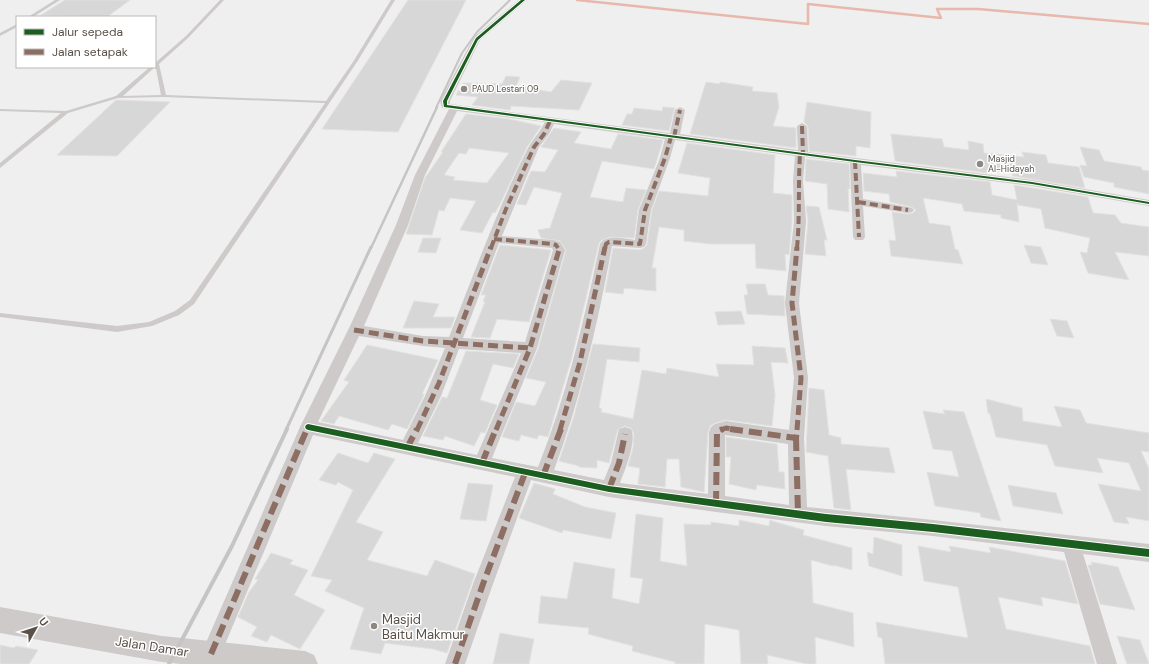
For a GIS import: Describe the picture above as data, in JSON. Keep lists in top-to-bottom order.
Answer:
{
  "streets": {
    "street": ["Jalan Damar"]
  },
  "places": ["PAUD Lestari 09", "Masjid Al-Hidayah", "Masjid Baitu Makmur"],
  "legend": ["Jalur sepeda", "Jalan setapak"],
  "north": "top right"
}
